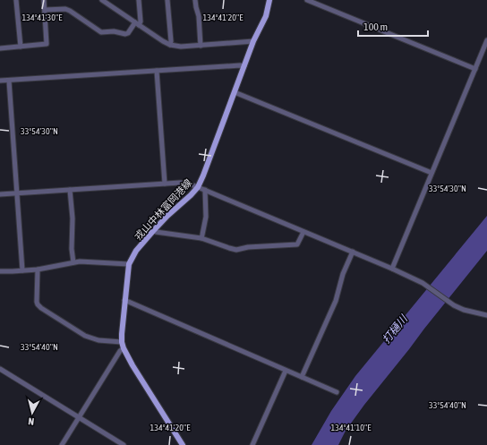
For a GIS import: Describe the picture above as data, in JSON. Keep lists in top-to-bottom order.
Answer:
{
  "streets": {
    "main road": ["戎山中林富岡港線"]
  },
  "water": ["打樋川"],
  "scale_bar": "100 m",
  "north": "bottom",
  "coordinates": [
    "134°41'30\"E",
    "134°41'20\"E",
    "33°54'30\"N",
    "33°54'40\"N",
    "134°41'10\"E"
  ]
}
